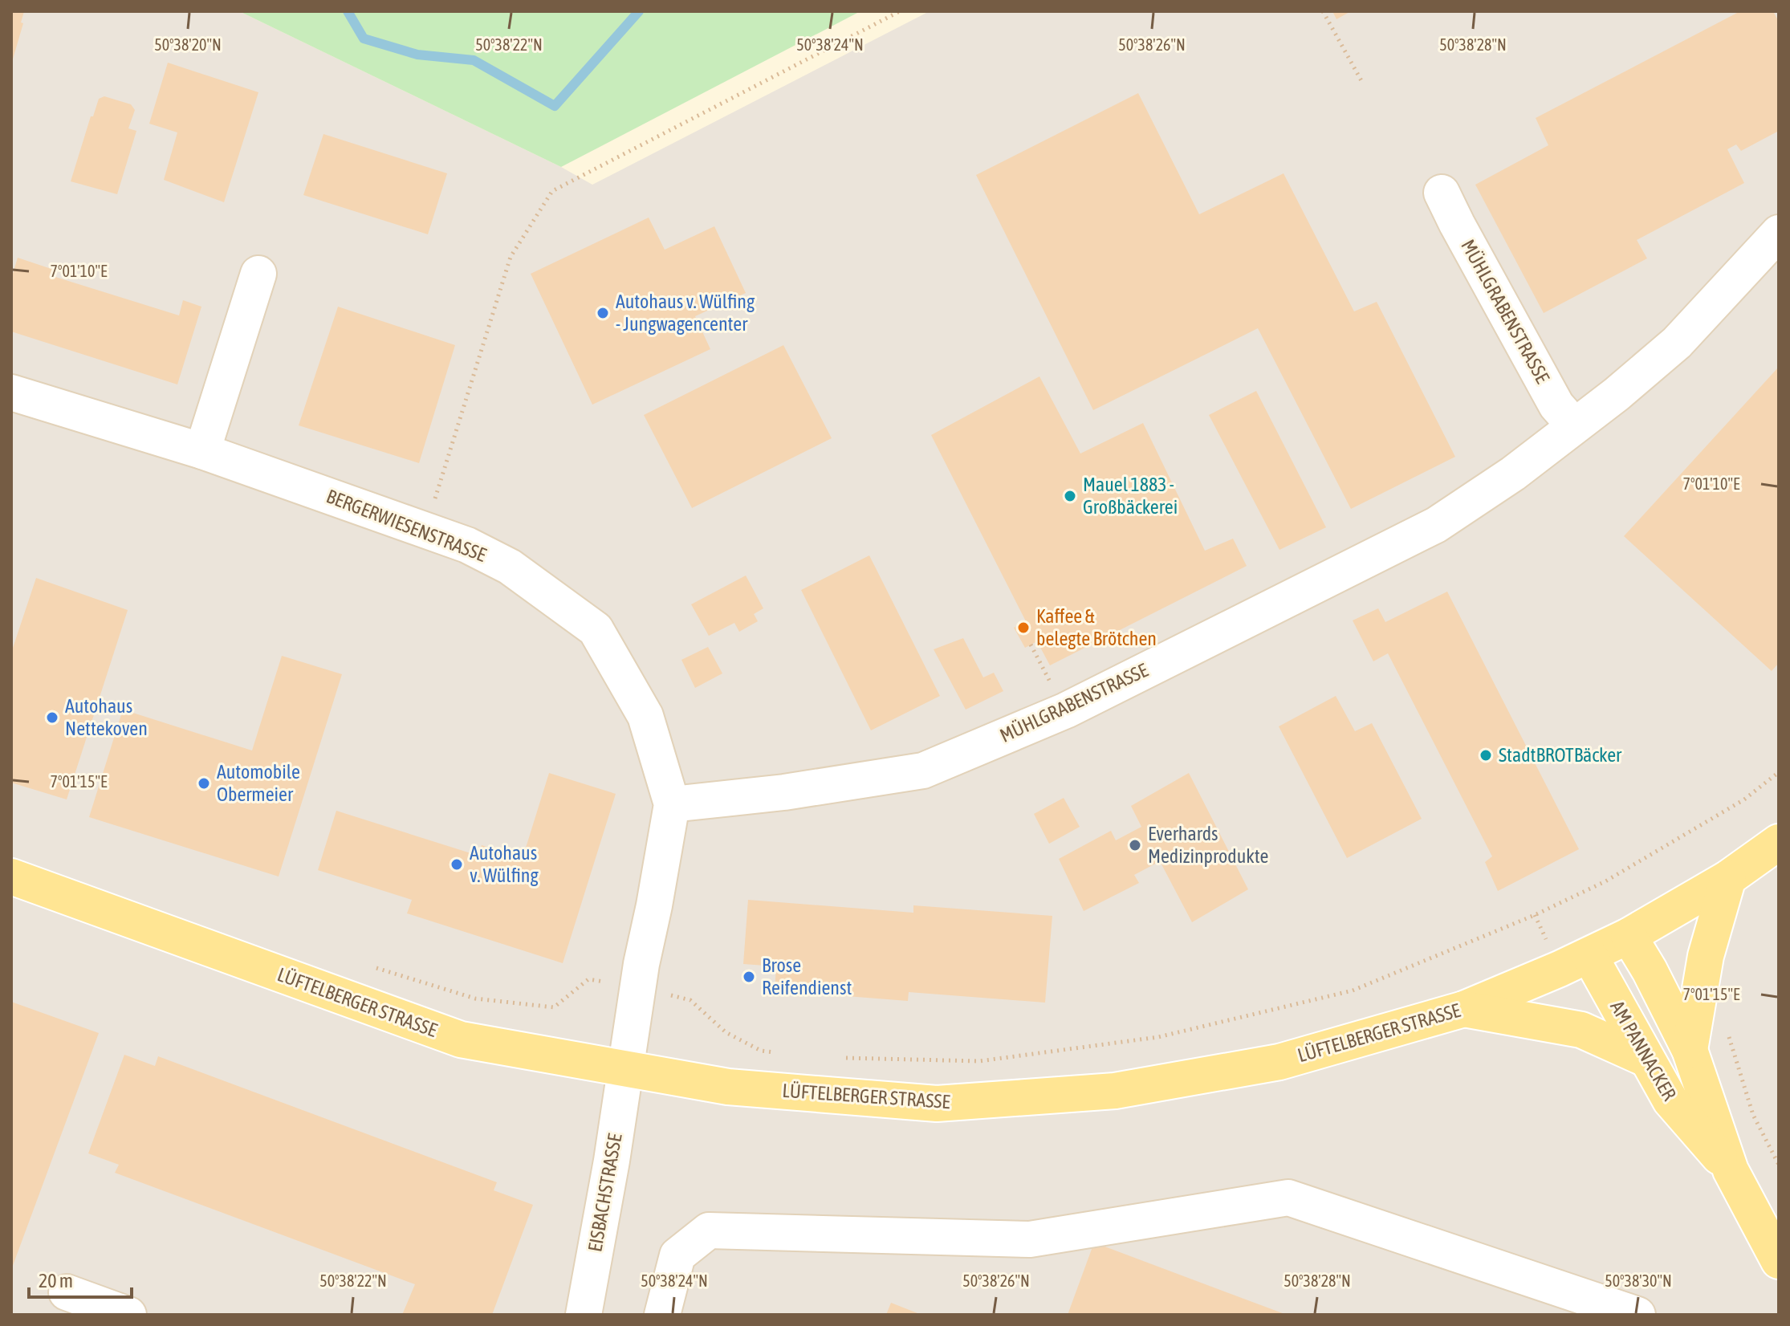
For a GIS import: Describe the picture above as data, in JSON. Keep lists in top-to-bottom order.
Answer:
{
  "streets": {
    "main road": ["LÜFTELBERGER STRASSE", "AM PANNACKER"],
    "street": ["MÜHLGRABENSTRASSE", "BERGERWIESENSTRASSE", "EISBACHSTRASSE"]
  },
  "crossings": [
    ["MÜHLGRABENSTRASSE", "BERGERWIESENSTRASSE"],
    ["BERGERWIESENSTRASSE", "LÜFTELBERGER STRASSE"],
    ["BERGERWIESENSTRASSE", "EISBACHSTRASSE"],
    ["LÜFTELBERGER STRASSE", "AM PANNACKER"],
    ["LÜFTELBERGER STRASSE", "EISBACHSTRASSE"]
  ],
  "places": [
    "Autohaus v. Wülfing - Jungwagencenter",
    "Mauel 1883 - Großbäckerei",
    "Kaffee & belegte Brötchen",
    "Autohaus Nettekoven",
    "StadtBROTBäcker",
    "Automobile Obermeier",
    "Everhards Medizinprodukte",
    "Autohaus v. Wülfing",
    "Brose Reifendienst"
  ],
  "scale_bar": "20 m",
  "coordinates": [
    "50°38'20\"N",
    "50°38'22\"N",
    "50°38'24\"N",
    "50°38'26\"N",
    "50°38'28\"N",
    "7°01'10\"E",
    "7°01'15\"E",
    "50°38'30\"N"
  ]
}
